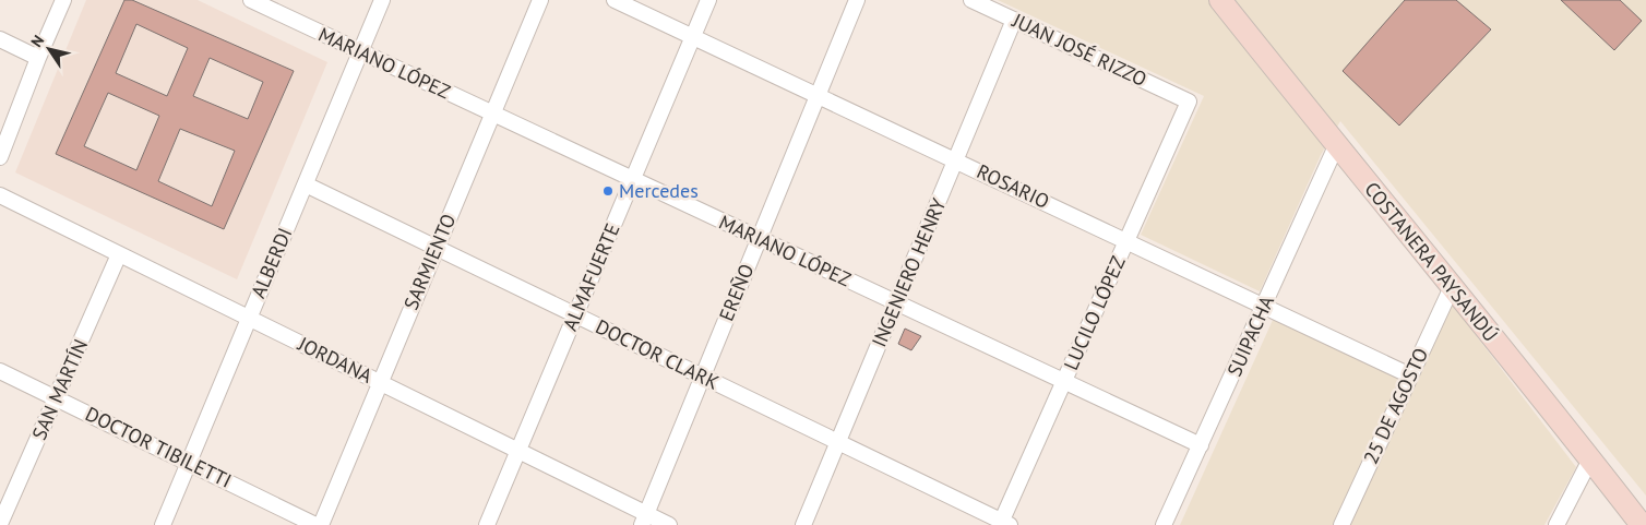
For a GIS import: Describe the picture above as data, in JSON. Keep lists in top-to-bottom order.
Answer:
{
  "streets": {
    "main road": ["COSTANERA PAYSANDÚ"],
    "street": [
      "JUAN JOSÉ RIZZO",
      "MARIANO LÓPEZ",
      "ROSARIO",
      "SARMIENTO",
      "ALBERDI",
      "INGENIERO HENRY",
      "ALMAFUERTE",
      "EREÑO",
      "LUCILO LÓPEZ",
      "SUIPACHA",
      "DOCTOR CLARK",
      "JORDANA",
      "SAN MARTÍN",
      "25 DE AGOSTO",
      "DOCTOR TIBILETTI"
    ]
  },
  "crossings": [
    ["JUAN JOSÉ RIZZO", "INGENIERO HENRY"],
    ["JUAN JOSÉ RIZZO", "LUCILO LÓPEZ"],
    ["MARIANO LÓPEZ", "SARMIENTO"],
    ["MARIANO LÓPEZ", "ALBERDI"],
    ["MARIANO LÓPEZ", "INGENIERO HENRY"],
    ["MARIANO LÓPEZ", "ALMAFUERTE"],
    ["MARIANO LÓPEZ", "EREÑO"],
    ["MARIANO LÓPEZ", "LUCILO LÓPEZ"],
    ["MARIANO LÓPEZ", "SUIPACHA"],
    ["ROSARIO", "INGENIERO HENRY"],
    ["ROSARIO", "ALMAFUERTE"],
    ["ROSARIO", "EREÑO"],
    ["ROSARIO", "LUCILO LÓPEZ"],
    ["ROSARIO", "SUIPACHA"],
    ["ROSARIO", "25 DE AGOSTO"],
    ["SARMIENTO", "DOCTOR CLARK"],
    ["SARMIENTO", "JORDANA"],
    ["COSTANERA PAYSANDÚ", "SUIPACHA"],
    ["COSTANERA PAYSANDÚ", "25 DE AGOSTO"],
    ["ALBERDI", "DOCTOR CLARK"],
    ["ALBERDI", "JORDANA"],
    ["ALBERDI", "DOCTOR TIBILETTI"],
    ["INGENIERO HENRY", "DOCTOR CLARK"],
    ["ALMAFUERTE", "DOCTOR CLARK"],
    ["ALMAFUERTE", "JORDANA"],
    ["EREÑO", "DOCTOR CLARK"],
    ["EREÑO", "JORDANA"],
    ["LUCILO LÓPEZ", "DOCTOR CLARK"],
    ["JORDANA", "SAN MARTÍN"],
    ["SAN MARTÍN", "DOCTOR TIBILETTI"]
  ],
  "places": ["Mercedes"],
  "north": "top left"
}
